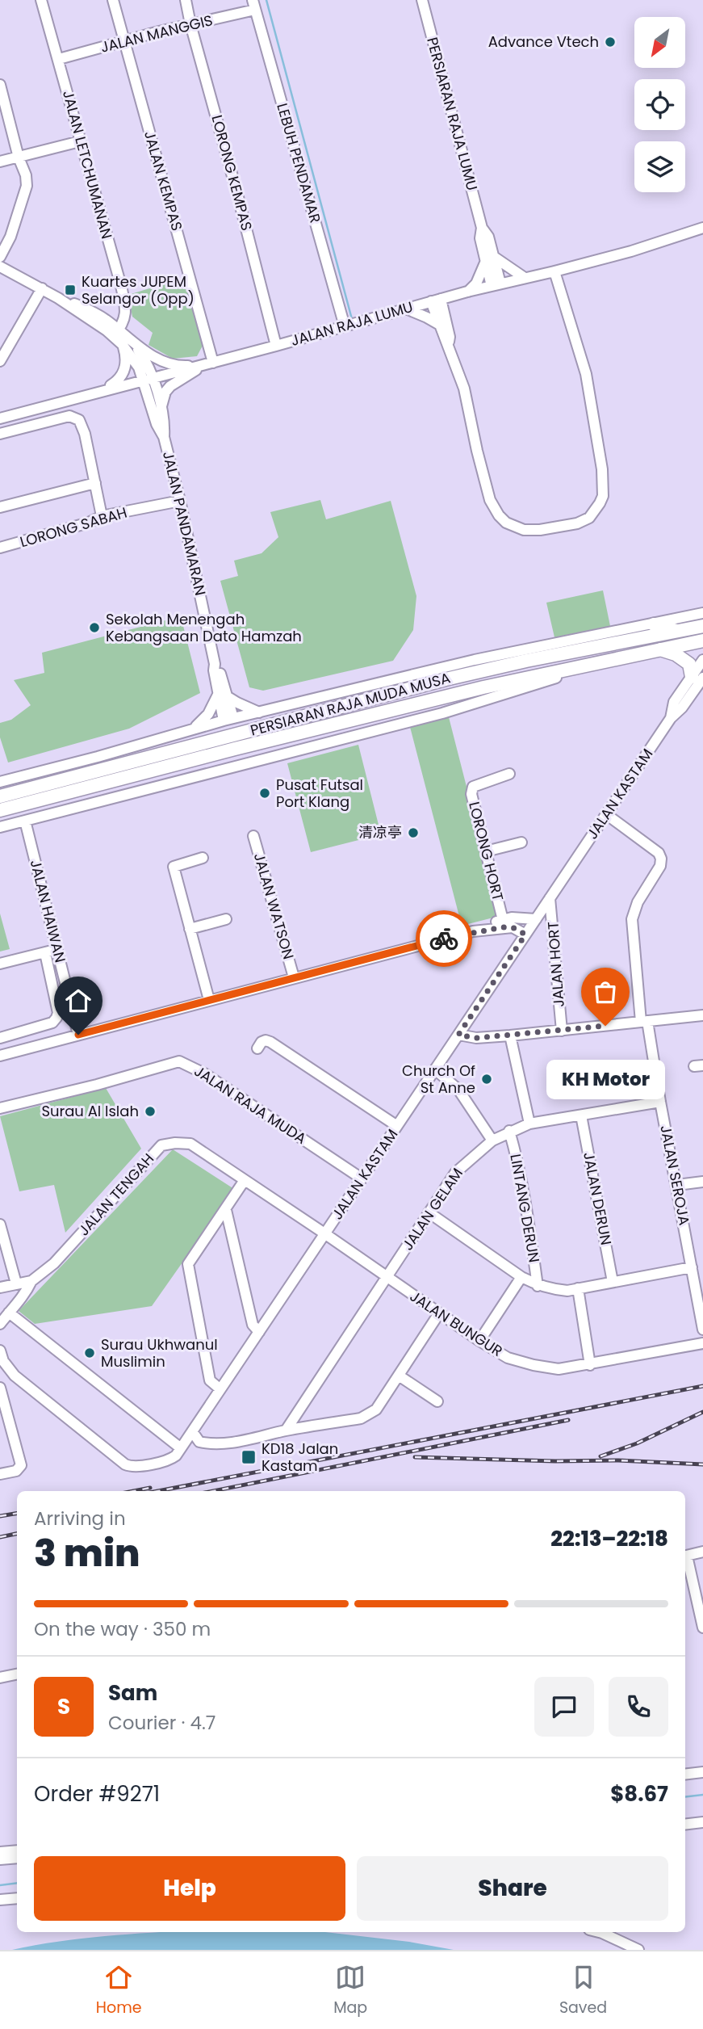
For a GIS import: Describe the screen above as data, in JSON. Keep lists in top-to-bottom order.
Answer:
{
  "streets": {
    "main road": ["PERSIARAN RAJA MUDA MUSA"],
    "street": [
      "JALAN MANGGIS",
      "PERSIARAN RAJA LUMU",
      "LEBUH PENDAMAR",
      "JALAN LETCHUMANAN",
      "LORONG KEMPAS",
      "JALAN KEMPAS",
      "JALAN RAJA LUMU",
      "JALAN PANDAMARAN",
      "LORONG SABAH",
      "JALAN KASTAM",
      "LORONG HORT",
      "JALAN WATSON",
      "JALAN HAIWAN",
      "JALAN HORT",
      "JALAN RAJA MUDA",
      "JALAN SEROJA",
      "JALAN TENGAH",
      "JALAN DERUN",
      "LINTANG DERUN",
      "JALAN GELAM",
      "JALAN BUNGUR"
    ]
  },
  "crossings": [
    ["JALAN MANGGIS", "LEBUH PENDAMAR"],
    ["JALAN MANGGIS", "JALAN LETCHUMANAN"],
    ["JALAN MANGGIS", "LORONG KEMPAS"],
    ["JALAN MANGGIS", "JALAN KEMPAS"],
    ["PERSIARAN RAJA LUMU", "JALAN RAJA LUMU"],
    ["LEBUH PENDAMAR", "JALAN RAJA LUMU"],
    ["LORONG KEMPAS", "JALAN RAJA LUMU"],
    ["JALAN KEMPAS", "JALAN RAJA LUMU"],
    ["JALAN RAJA LUMU", "JALAN PANDAMARAN"],
    ["JALAN PANDAMARAN", "LORONG SABAH"],
    ["JALAN KASTAM", "JALAN HORT"],
    ["JALAN KASTAM", "JALAN RAJA MUDA"],
    ["JALAN KASTAM", "JALAN TENGAH"],
    ["JALAN KASTAM", "JALAN BUNGUR"],
    ["JALAN SEROJA", "JALAN GELAM"],
    ["JALAN TENGAH", "JALAN BUNGUR"],
    ["JALAN DERUN", "JALAN GELAM"],
    ["LINTANG DERUN", "JALAN GELAM"],
    ["JALAN GELAM", "JALAN BUNGUR"]
  ],
  "places": {
    "other": [
      "Advance Vtech",
      "Sekolah Menengah Kebangsaan Dato Hamzah",
      "Pusat Futsal Port Klang",
      "清凉亭",
      "KH Motor",
      "Church Of St Anne",
      "Surau Al Islah",
      "Surau Ukhwanul Muslimin"
    ],
    "transit": ["Kuartes JUPEM Selangor (Opp)", "KD18 Jalan Kastam"]
  },
  "north": "bottom left",
  "page": {
    "bubble": "KH Motor",
    "heading": ["3 min", "Arriving in", "22:13–22:18"],
    "panel": [
      "Sam",
      "Courier · 4.7",
      "Order #9271",
      "$8.67"
    ],
    "bar": "On the way · 350 m",
    "round": "S",
    "buttons": ["Help", "Share"],
    "tabs": ["Home", "Map", "Saved"]
  }
}
